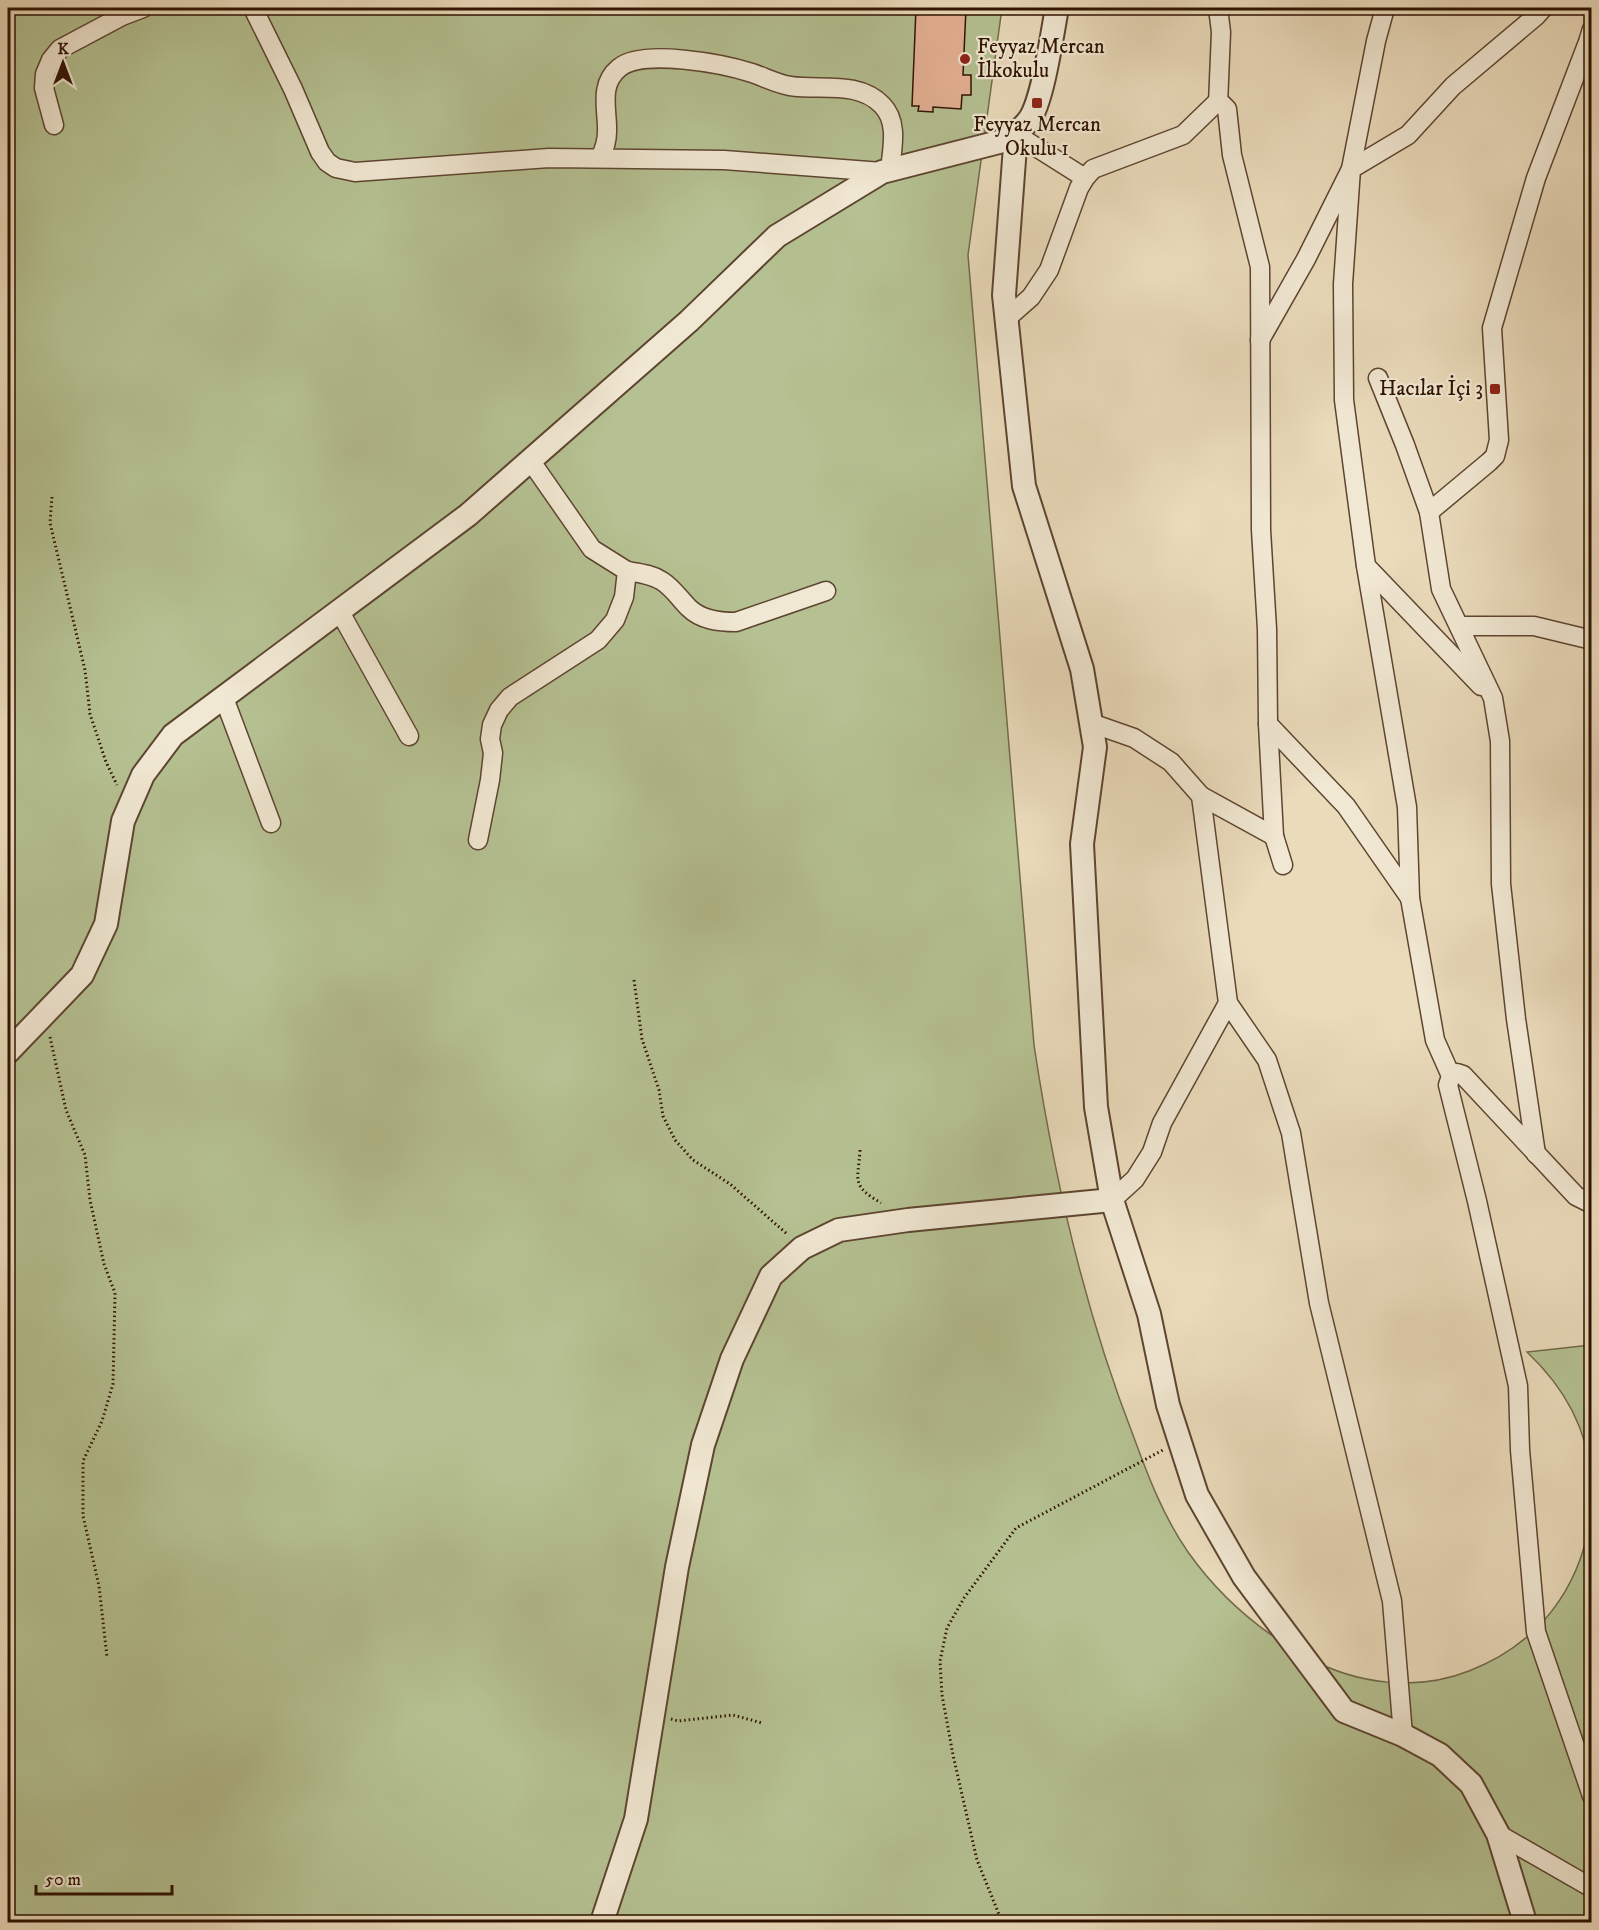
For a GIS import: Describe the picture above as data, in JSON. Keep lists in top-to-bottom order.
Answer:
{
  "places": {
    "other": ["Feyyaz Mercan İlkokulu"],
    "transit": ["Feyyaz Mercan Okulu 1", "Hacılar İçi 3"]
  },
  "scale_bar": "50 m",
  "north": "top"
}
